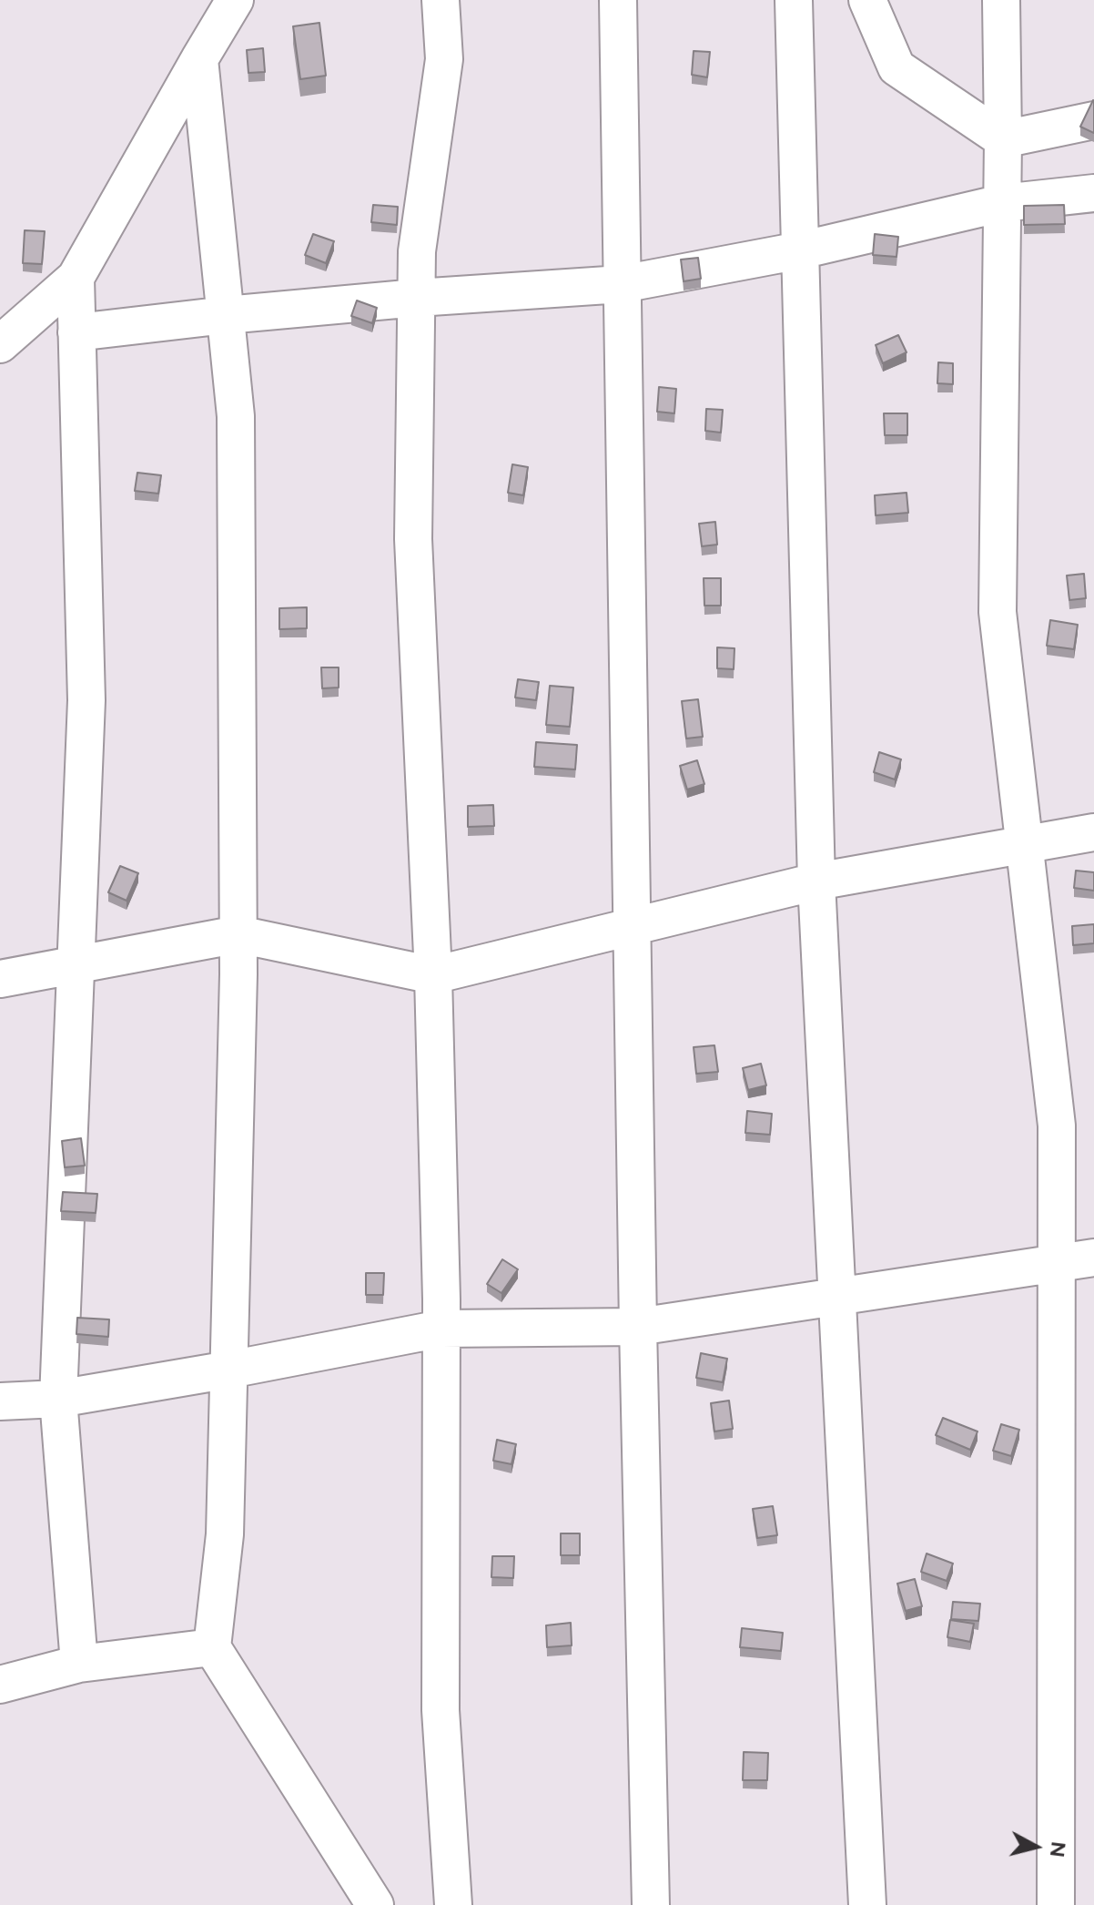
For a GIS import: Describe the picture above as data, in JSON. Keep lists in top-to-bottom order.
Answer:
{
  "north": "right"
}
